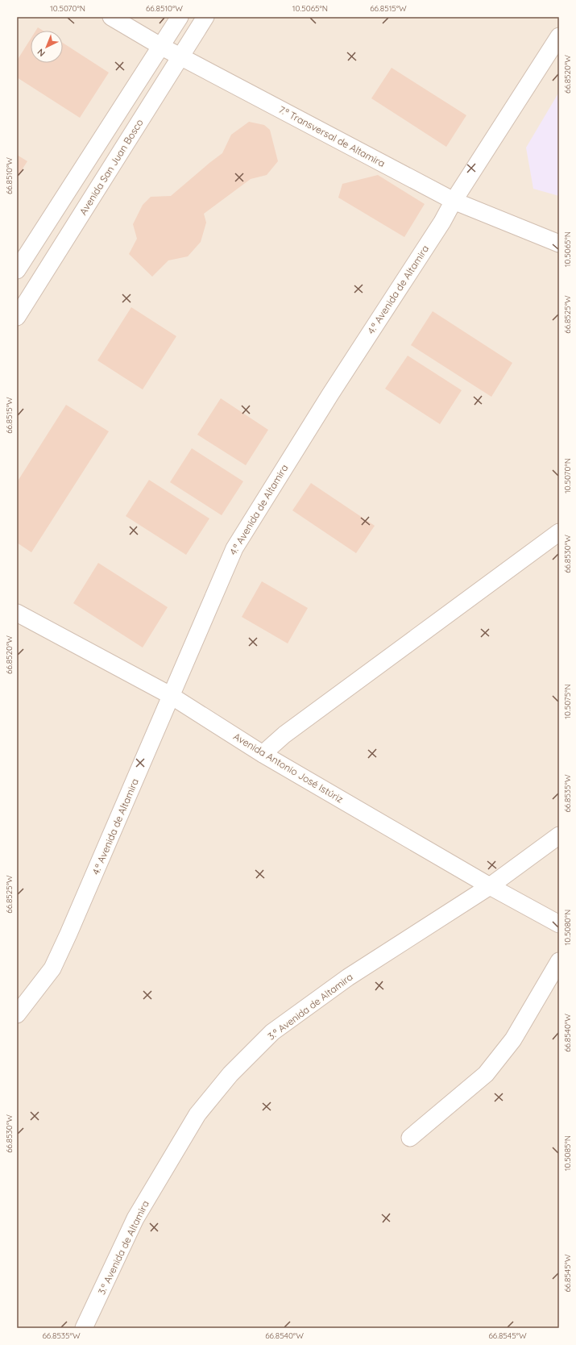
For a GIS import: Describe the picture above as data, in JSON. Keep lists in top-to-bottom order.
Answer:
{
  "streets": {
    "street": [
      "7.ª Transversal de Altamira",
      "Avenida San Juan Bosco",
      "4.ª Avenida de Altamira",
      "Avenida Antonio José Istúriz",
      "3.ª Avenida de Altamira"
    ]
  },
  "crossings": [
    ["7.ª Transversal de Altamira", "Avenida San Juan Bosco"],
    ["7.ª Transversal de Altamira", "4.ª Avenida de Altamira"],
    ["4.ª Avenida de Altamira", "Avenida Antonio José Istúriz"],
    ["Avenida Antonio José Istúriz", "3.ª Avenida de Altamira"]
  ],
  "north": "bottom left",
  "coordinates": [
    "10.5070°N",
    "66.8510°W",
    "10.5065°N",
    "66.8515°W",
    "66.8520°W",
    "66.8525°W",
    "66.8530°W",
    "10.5075°N",
    "66.8535°W",
    "10.5080°N",
    "66.8540°W",
    "10.5085°N",
    "66.8545°W"
  ]
}
